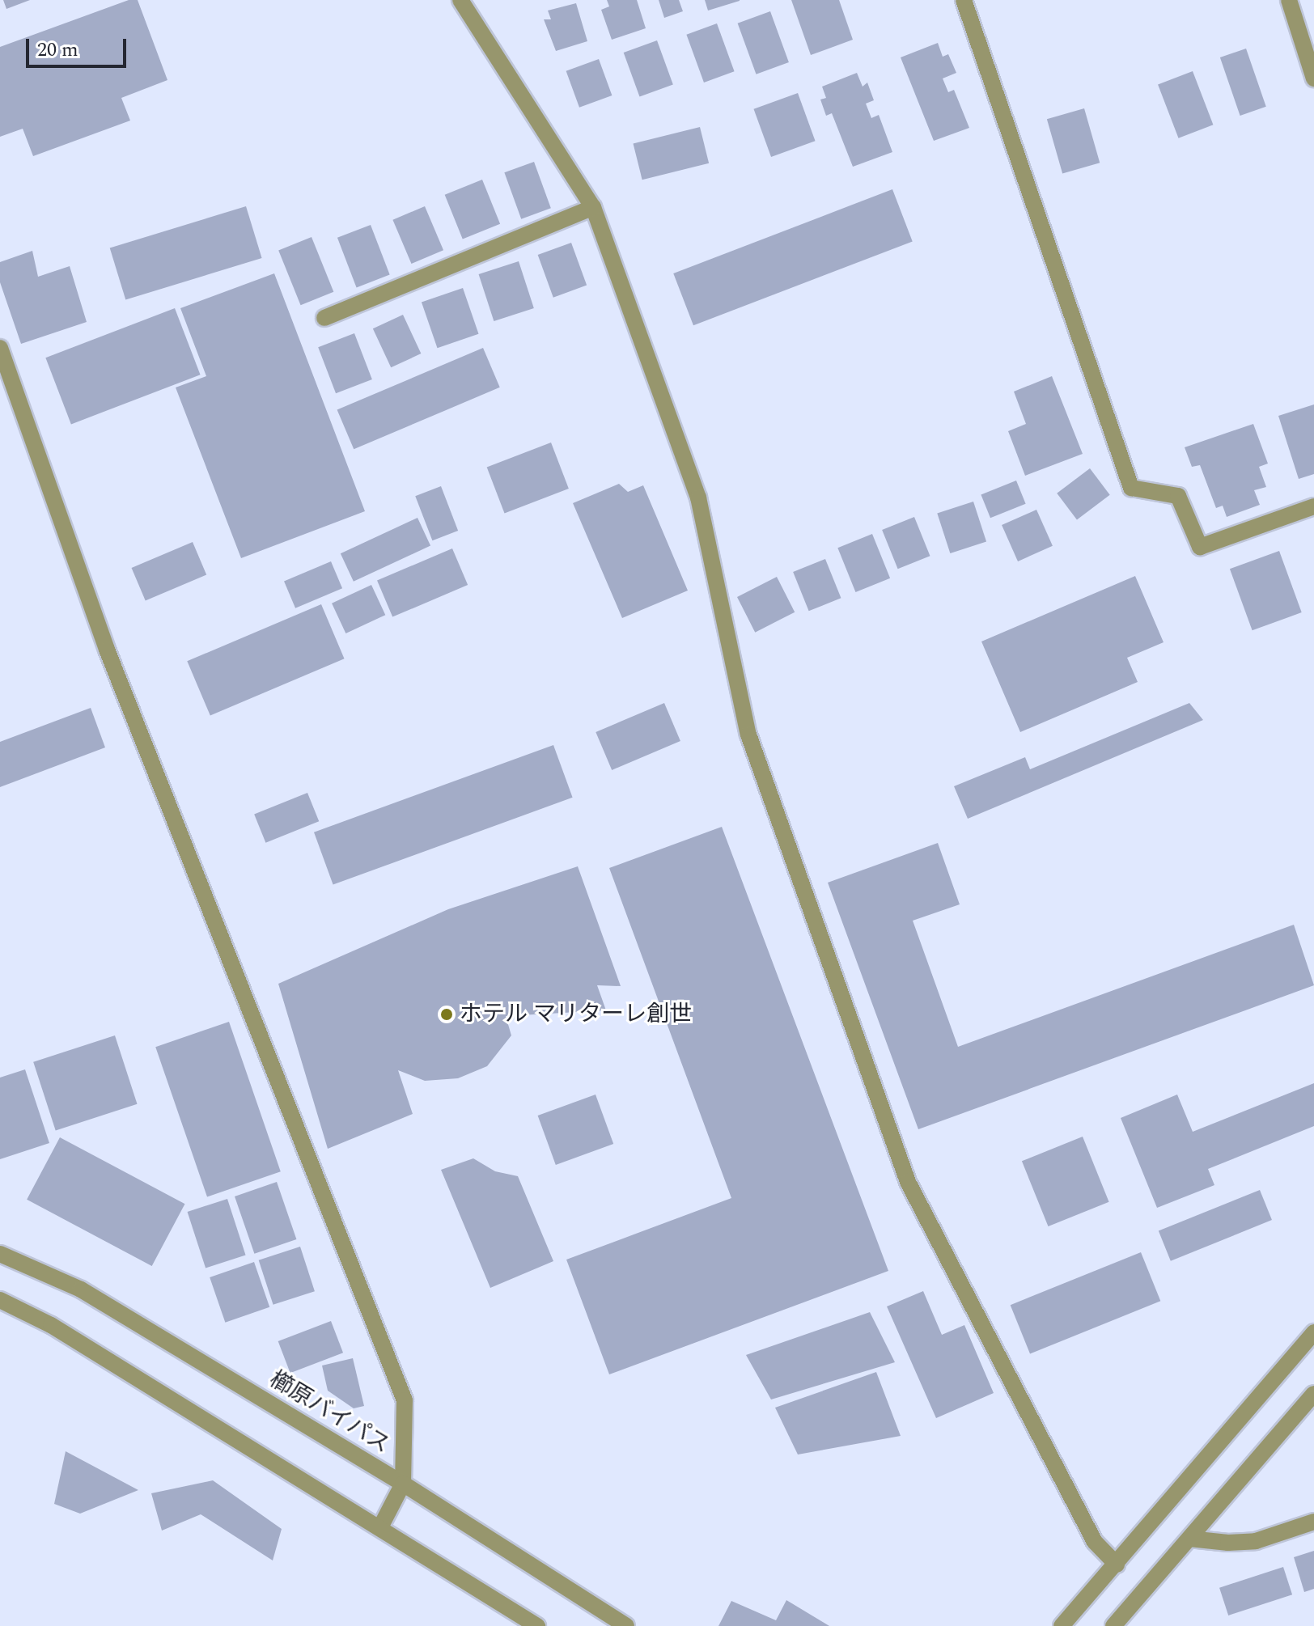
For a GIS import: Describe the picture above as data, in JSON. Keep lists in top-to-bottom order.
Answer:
{
  "streets": {
    "street": ["櫛原バイパス"]
  },
  "places": ["ホテル マリターレ創世"],
  "scale_bar": "20 m"
}
